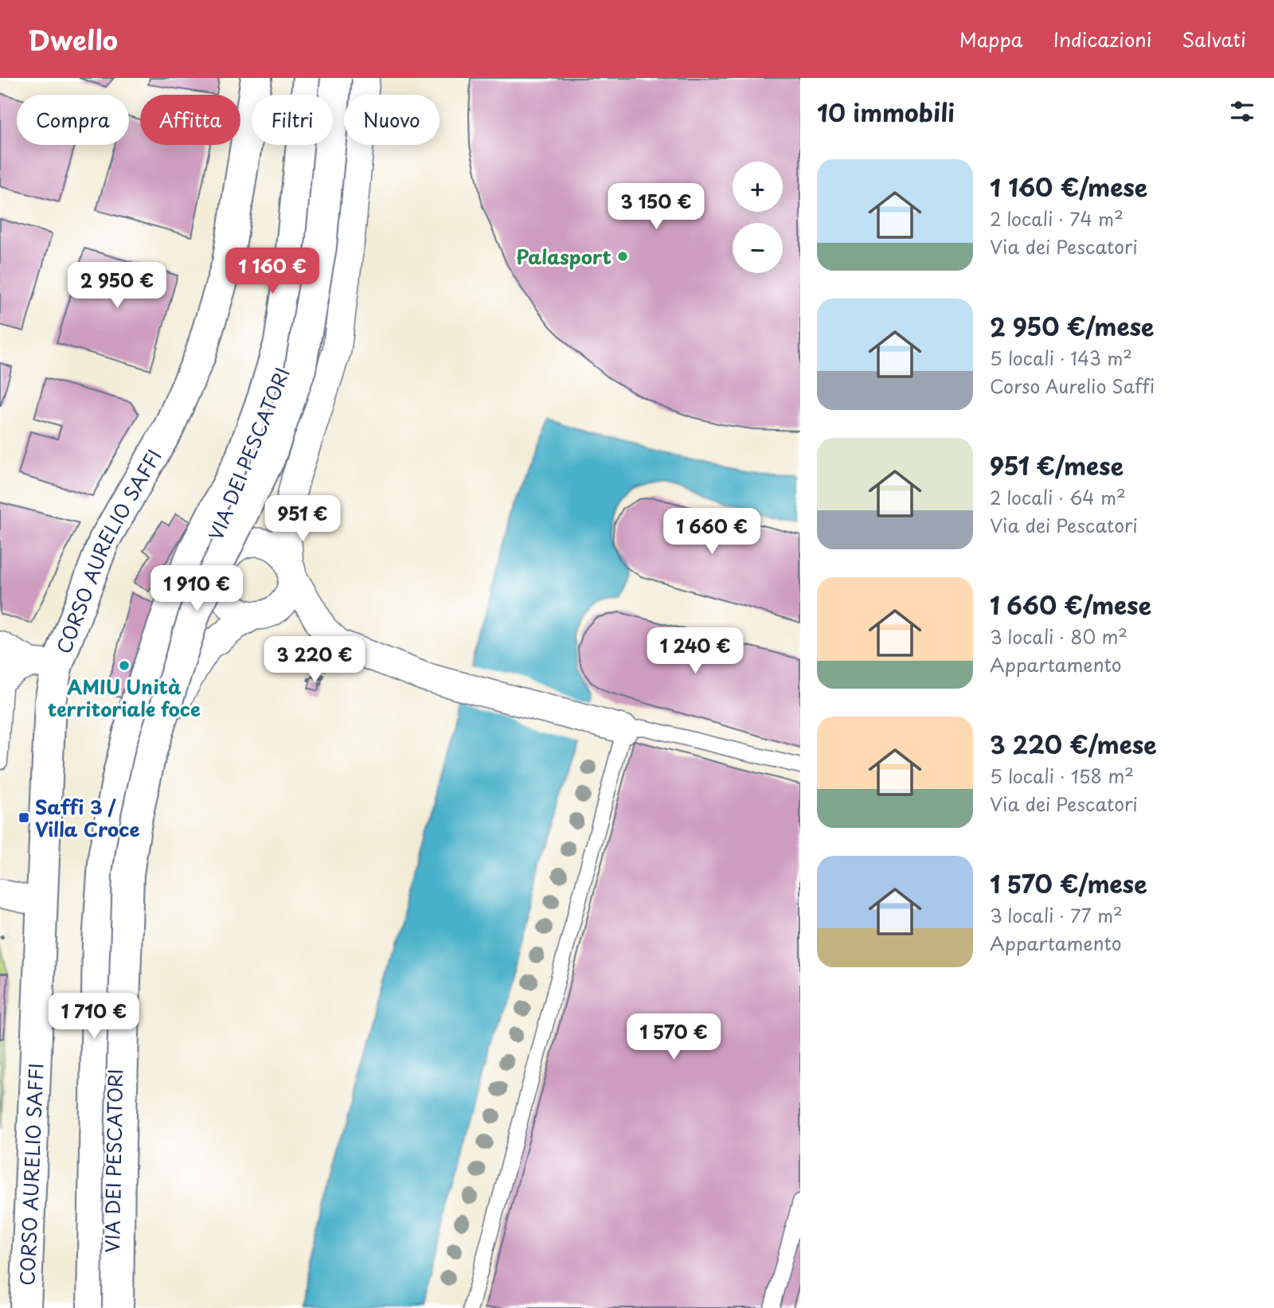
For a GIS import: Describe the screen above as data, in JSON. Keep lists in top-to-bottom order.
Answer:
{
  "streets": {
    "main road": ["CORSO AURELIO SAFFI"],
    "street": ["VIA DEI PESCATORI"]
  },
  "places": {
    "other": ["Palasport", "AMIU Unità territoriale foce"],
    "transit": ["Saffi 3 / Villa Croce"]
  },
  "page": {
    "header": "Dwello",
    "nav": ["Mappa", "Indicazioni", "Salvati"],
    "heading": "10 immobili",
    "chip": [
      "Compra",
      "Affitta",
      "Filtri",
      "Nuovo"
    ],
    "list": [
      {
        "name": "1 160 €/mese",
        "note": "2 locali · 74 m² · Via dei Pescatori"
      },
      {
        "name": "2 950 €/mese",
        "note": "5 locali · 143 m² · Corso Aurelio Saffi"
      },
      {
        "name": "951 €/mese",
        "note": "2 locali · 64 m² · Via dei Pescatori"
      },
      {
        "name": "1 660 €/mese",
        "note": "3 locali · 80 m² · Appartamento"
      },
      {
        "name": "3 220 €/mese",
        "note": "5 locali · 158 m² · Via dei Pescatori"
      },
      {
        "name": "1 570 €/mese",
        "note": "3 locali · 77 m² · Appartamento"
      }
    ],
    "map_buttons": ["+", "−"],
    "price": [
      "3 150 €",
      "1 160 €",
      "2 950 €",
      "951 €",
      "1 660 €",
      "1 910 €",
      "1 240 €",
      "3 220 €",
      "1 710 €",
      "1 570 €"
    ]
  }
}
